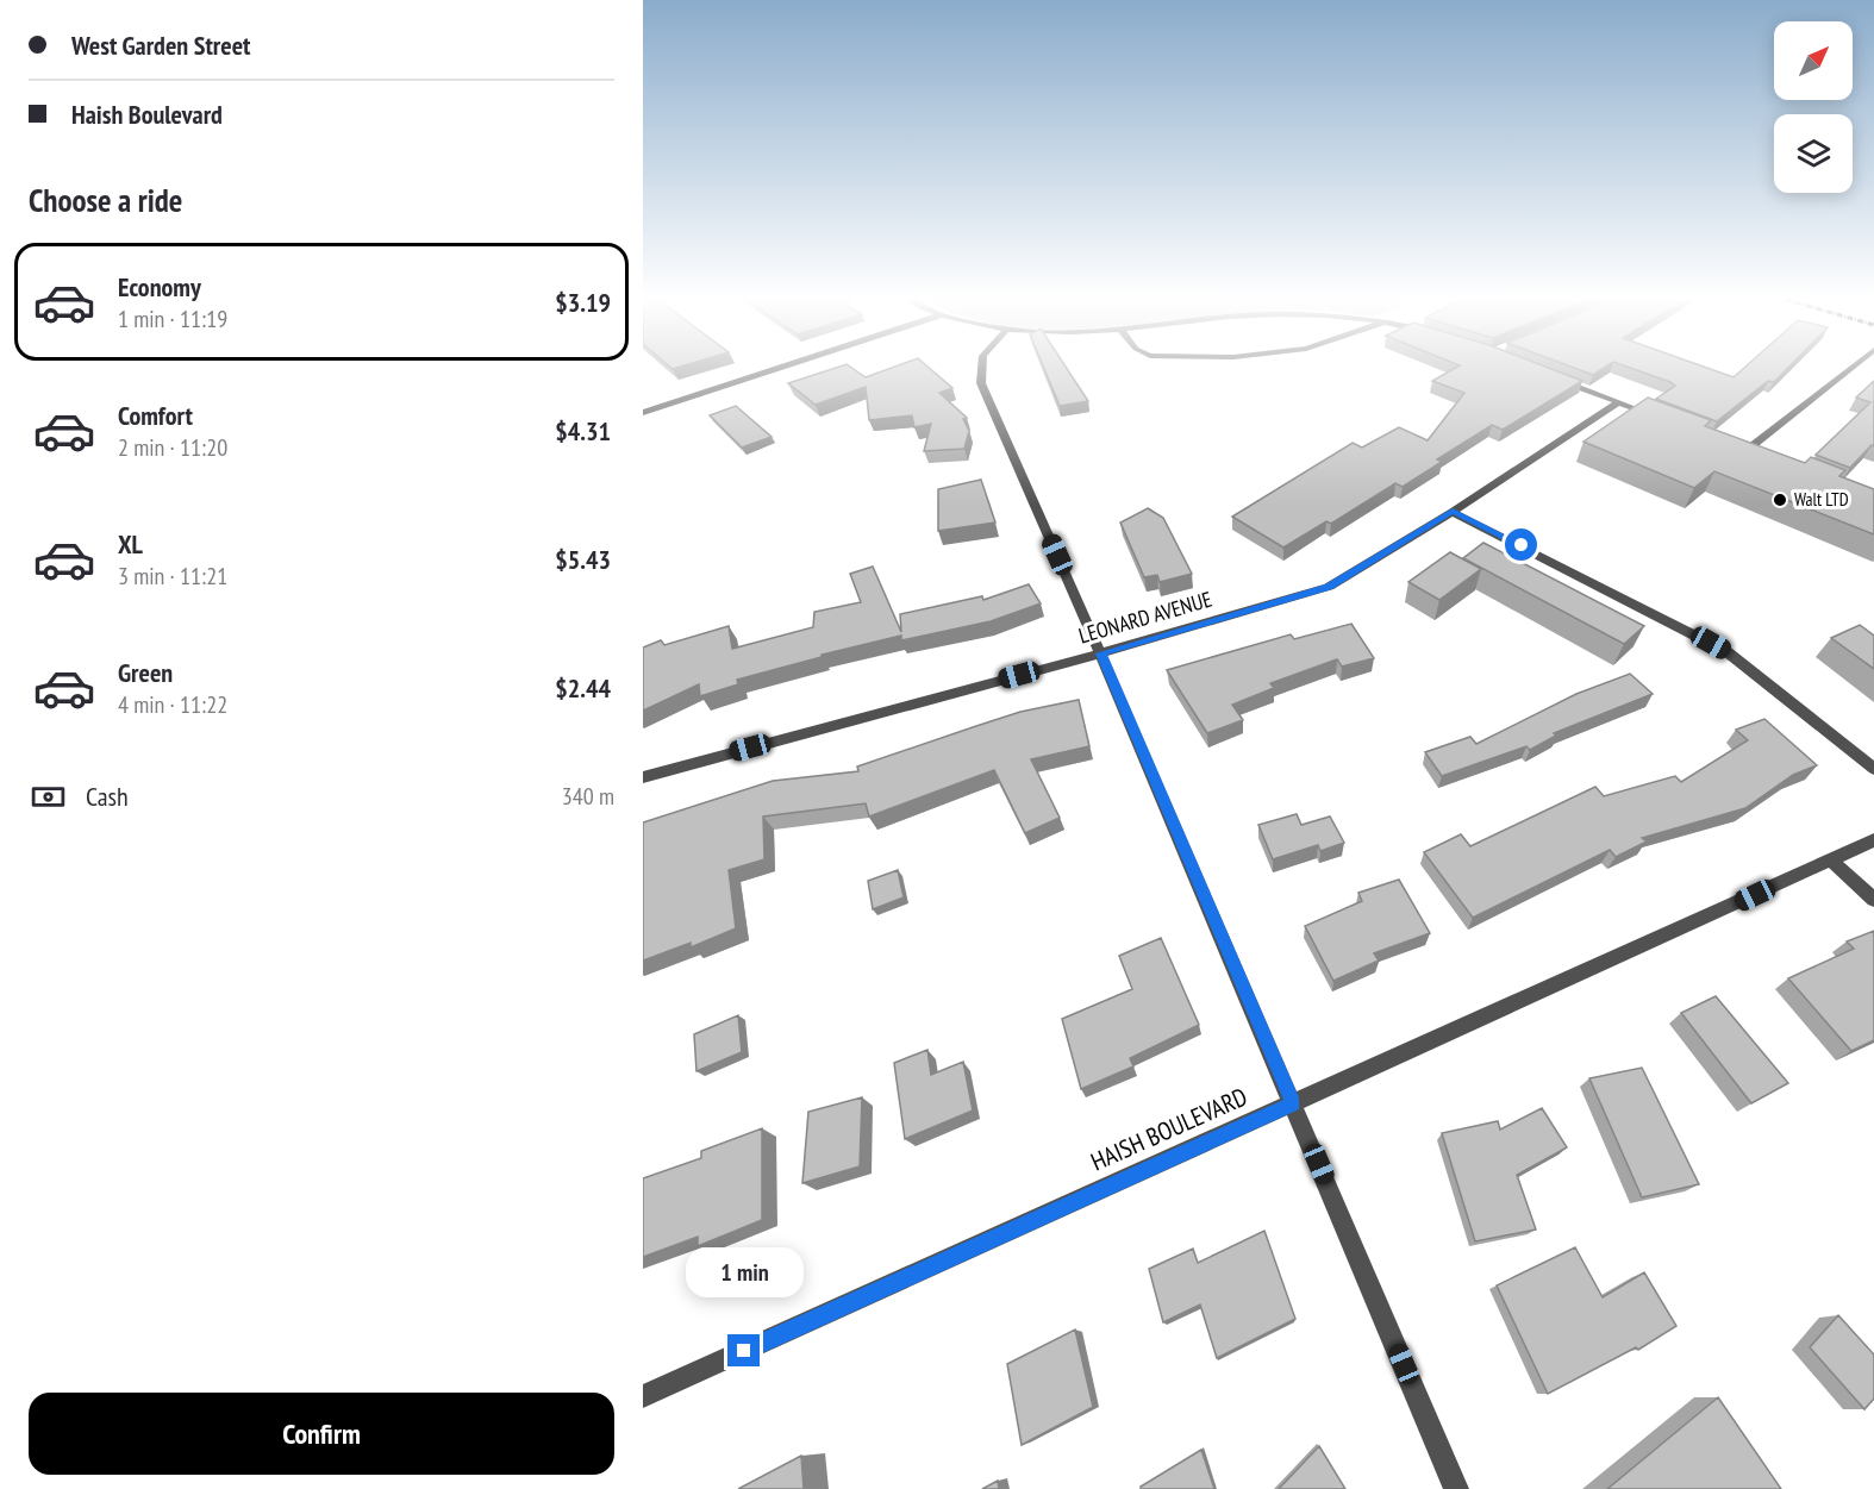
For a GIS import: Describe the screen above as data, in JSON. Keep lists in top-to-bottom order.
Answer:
{
  "streets": {
    "street": ["LEONARD AVENUE", "HAISH BOULEVARD"]
  },
  "places": ["Walt LTD"],
  "north": "top right",
  "page": {
    "banner": ["West Garden Street", "Haish Boulevard"],
    "heading": "Choose a ride",
    "list": [
      {
        "name": "Economy",
        "note": "1 min · 11:19",
        "value": "$3.19"
      },
      {
        "name": "Comfort",
        "note": "2 min · 11:20",
        "value": "$4.31"
      },
      {
        "name": "XL",
        "note": "3 min · 11:21",
        "value": "$5.43"
      },
      {
        "name": "Green",
        "note": "4 min · 11:22",
        "value": "$2.44"
      }
    ],
    "pay": ["Cash", "340 m"],
    "bubble": "1 min",
    "buttons": "Confirm"
  }
}
